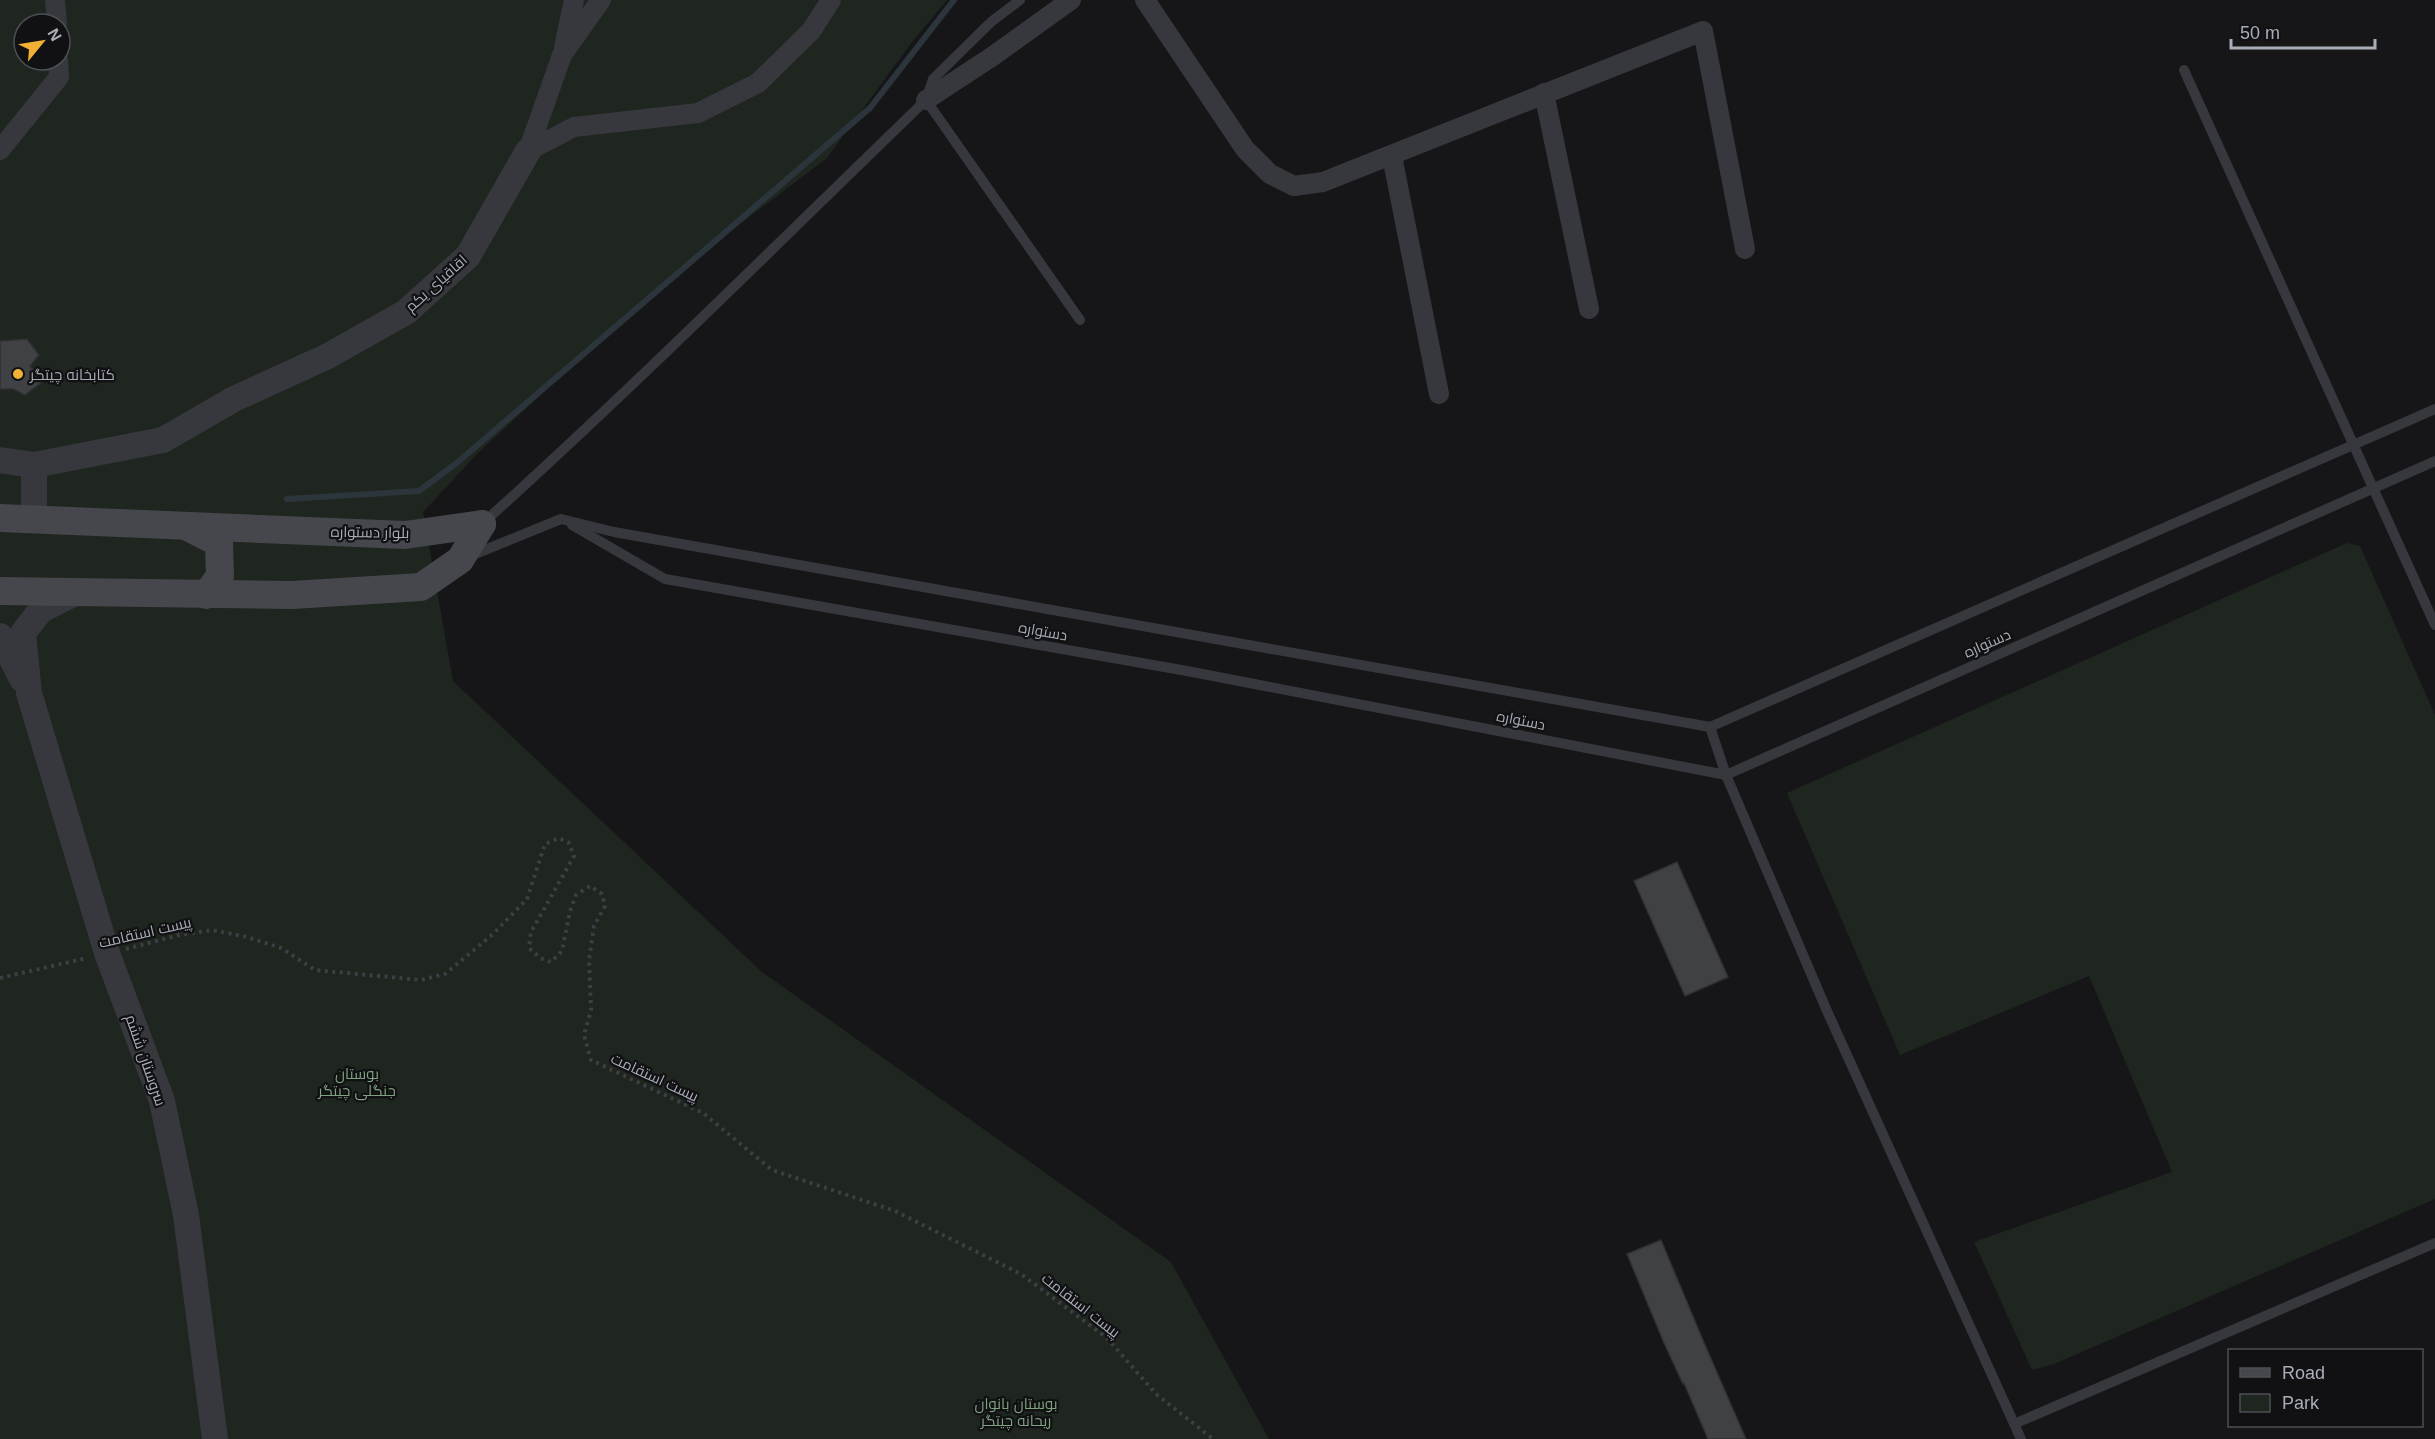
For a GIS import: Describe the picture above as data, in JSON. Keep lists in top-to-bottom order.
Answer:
{
  "streets": {
    "main road": ["بلوار دستواره"],
    "street": ["اقاقیای یکم", "سروستان ششم"],
    "lane": ["دستواره"],
    "path": ["پیست استقامت"]
  },
  "crossings": [
    ["پیست استقامت", "سروستان ششم"]
  ],
  "parks": ["بوستان جنگلی چیتگر", "بوستان بانوان ریحانه چیتگر"],
  "places": ["کتابخانه چیتگر"],
  "legend": ["Road", "Park"],
  "scale_bar": "50 m",
  "north": "top right"
}
